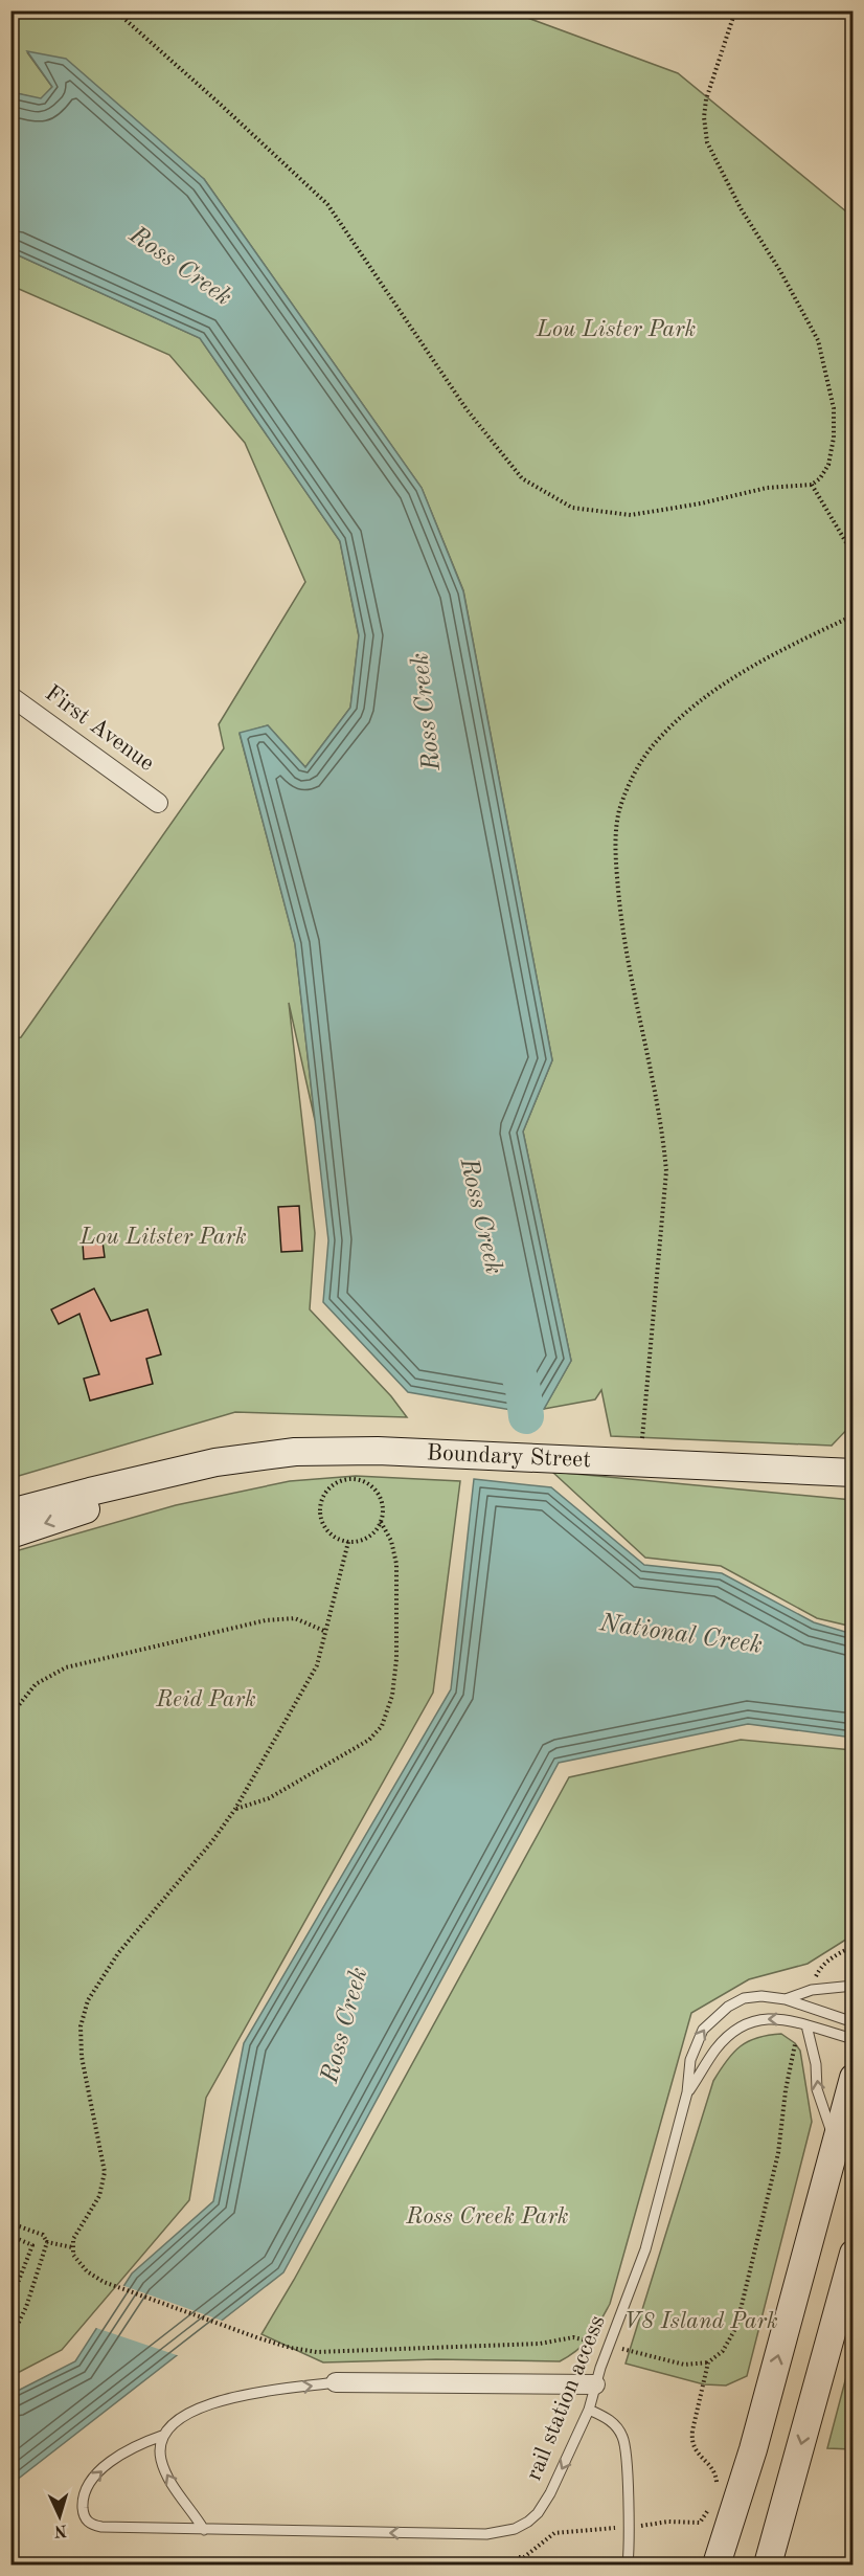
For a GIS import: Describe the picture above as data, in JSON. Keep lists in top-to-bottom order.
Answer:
{
  "streets": {
    "main road": ["Boundary Street"],
    "street": ["First Avenue"],
    "lane": ["rail station access"]
  },
  "water": ["Ross Creek", "National Creek"],
  "parks": [
    "Lou Lister Park",
    "Lou Litster Park",
    "Reid Park",
    "Ross Creek Park",
    "V8 Island Park"
  ],
  "north": "bottom"
}
